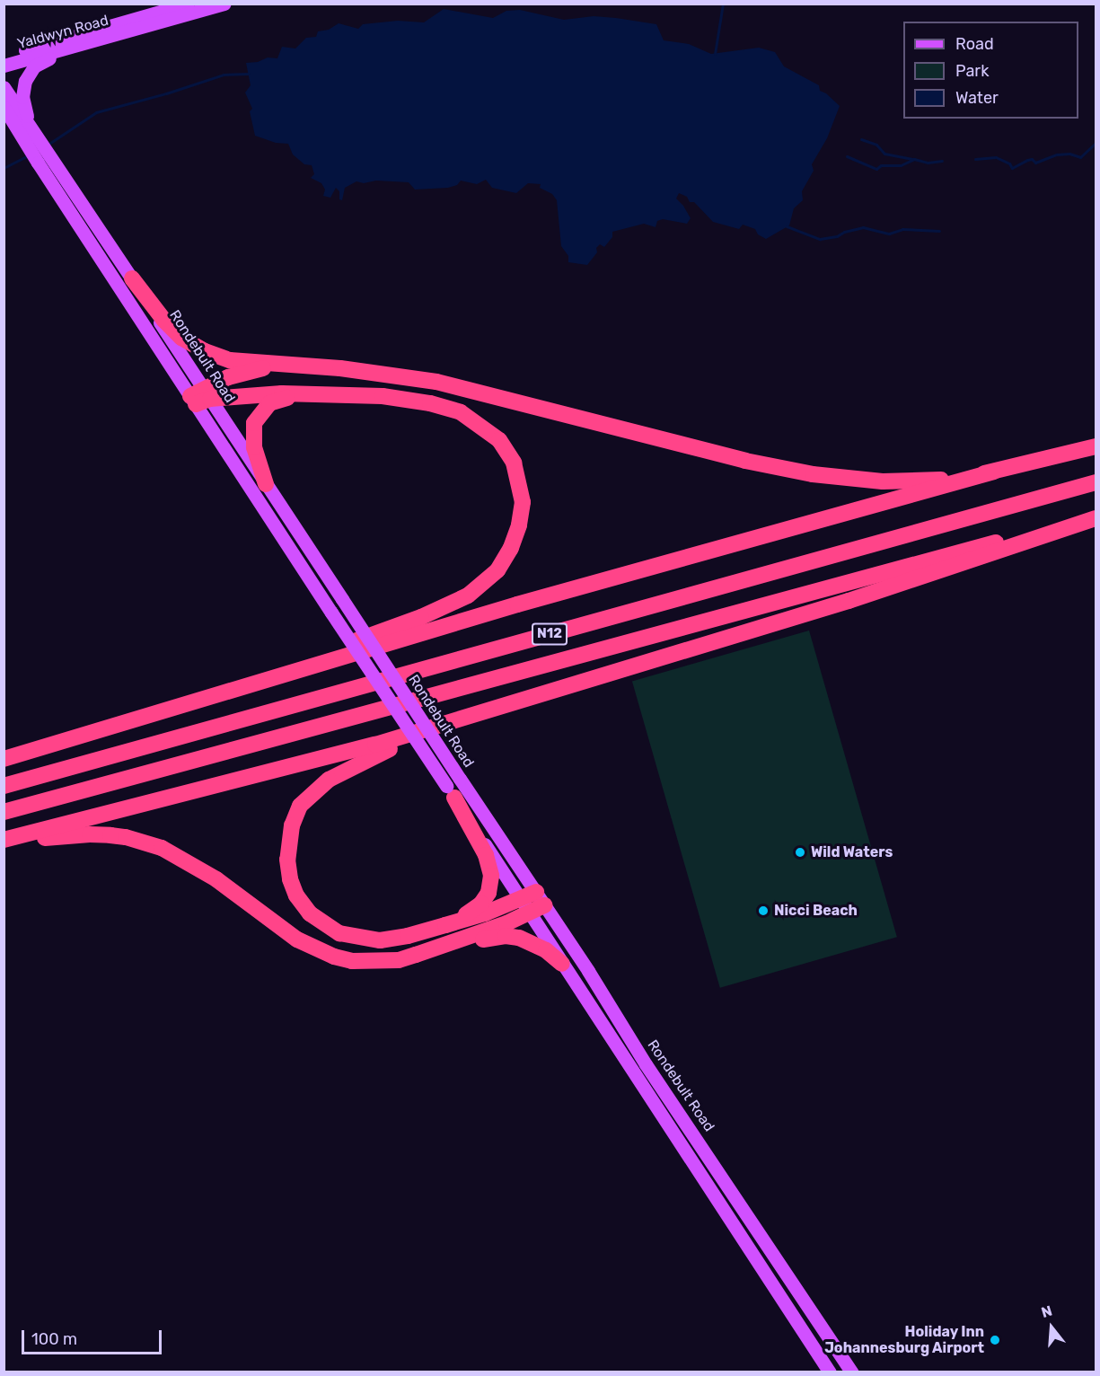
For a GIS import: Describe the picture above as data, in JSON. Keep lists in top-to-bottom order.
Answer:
{
  "streets": {
    "highway": ["N12"],
    "main road": ["Yaldwyn Road", "Rondebult Road"]
  },
  "places": ["Wild Waters", "Nicci Beach", "Holiday Inn Johannesburg Airport"],
  "legend": ["Road", "Park", "Water"],
  "scale_bar": "100 m",
  "north": "top"
}
